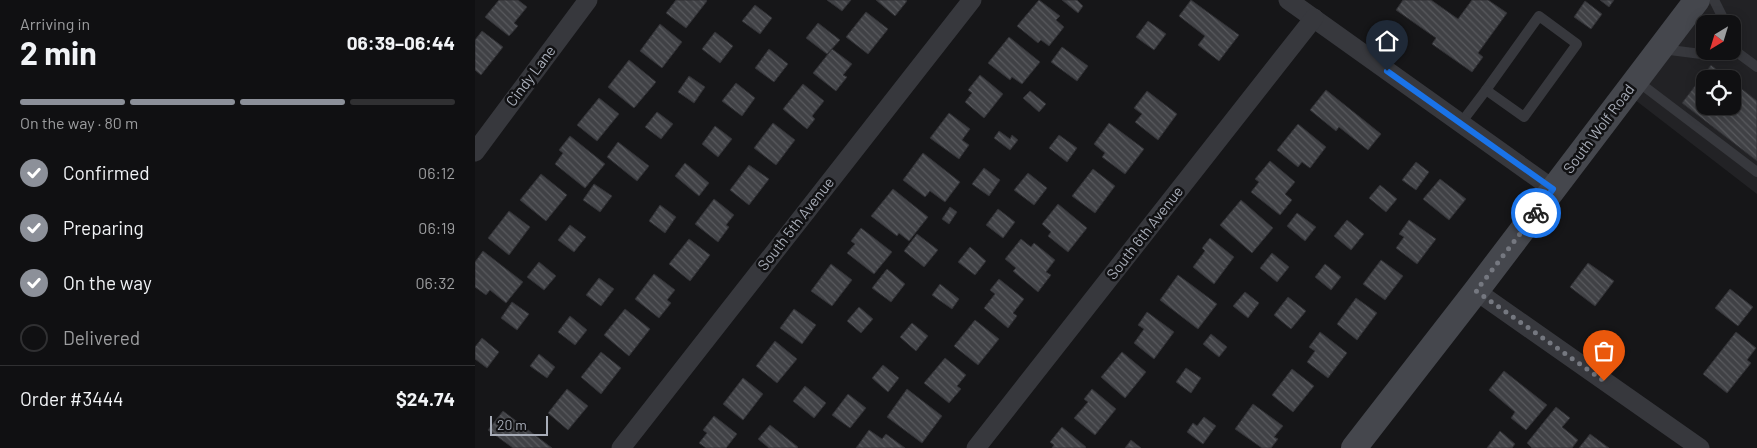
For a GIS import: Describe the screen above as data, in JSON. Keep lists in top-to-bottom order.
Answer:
{
  "streets": {
    "main road": ["South Wolf Road"],
    "street": ["Cindy Lane", "South 5th Avenue", "South 6th Avenue"]
  },
  "scale_bar": "20 m",
  "north": "bottom left",
  "page": {
    "heading": ["2 min", "Arriving in", "06:39–06:44"],
    "panel": ["Order #3444", "$24.74"],
    "bar": "On the way · 80 m",
    "list": [
      ["Confirmed", "06:12"],
      ["Preparing", "06:19"],
      ["On the way", "06:32"],
      "Delivered"
    ],
    "scale": "20 m"
  }
}
